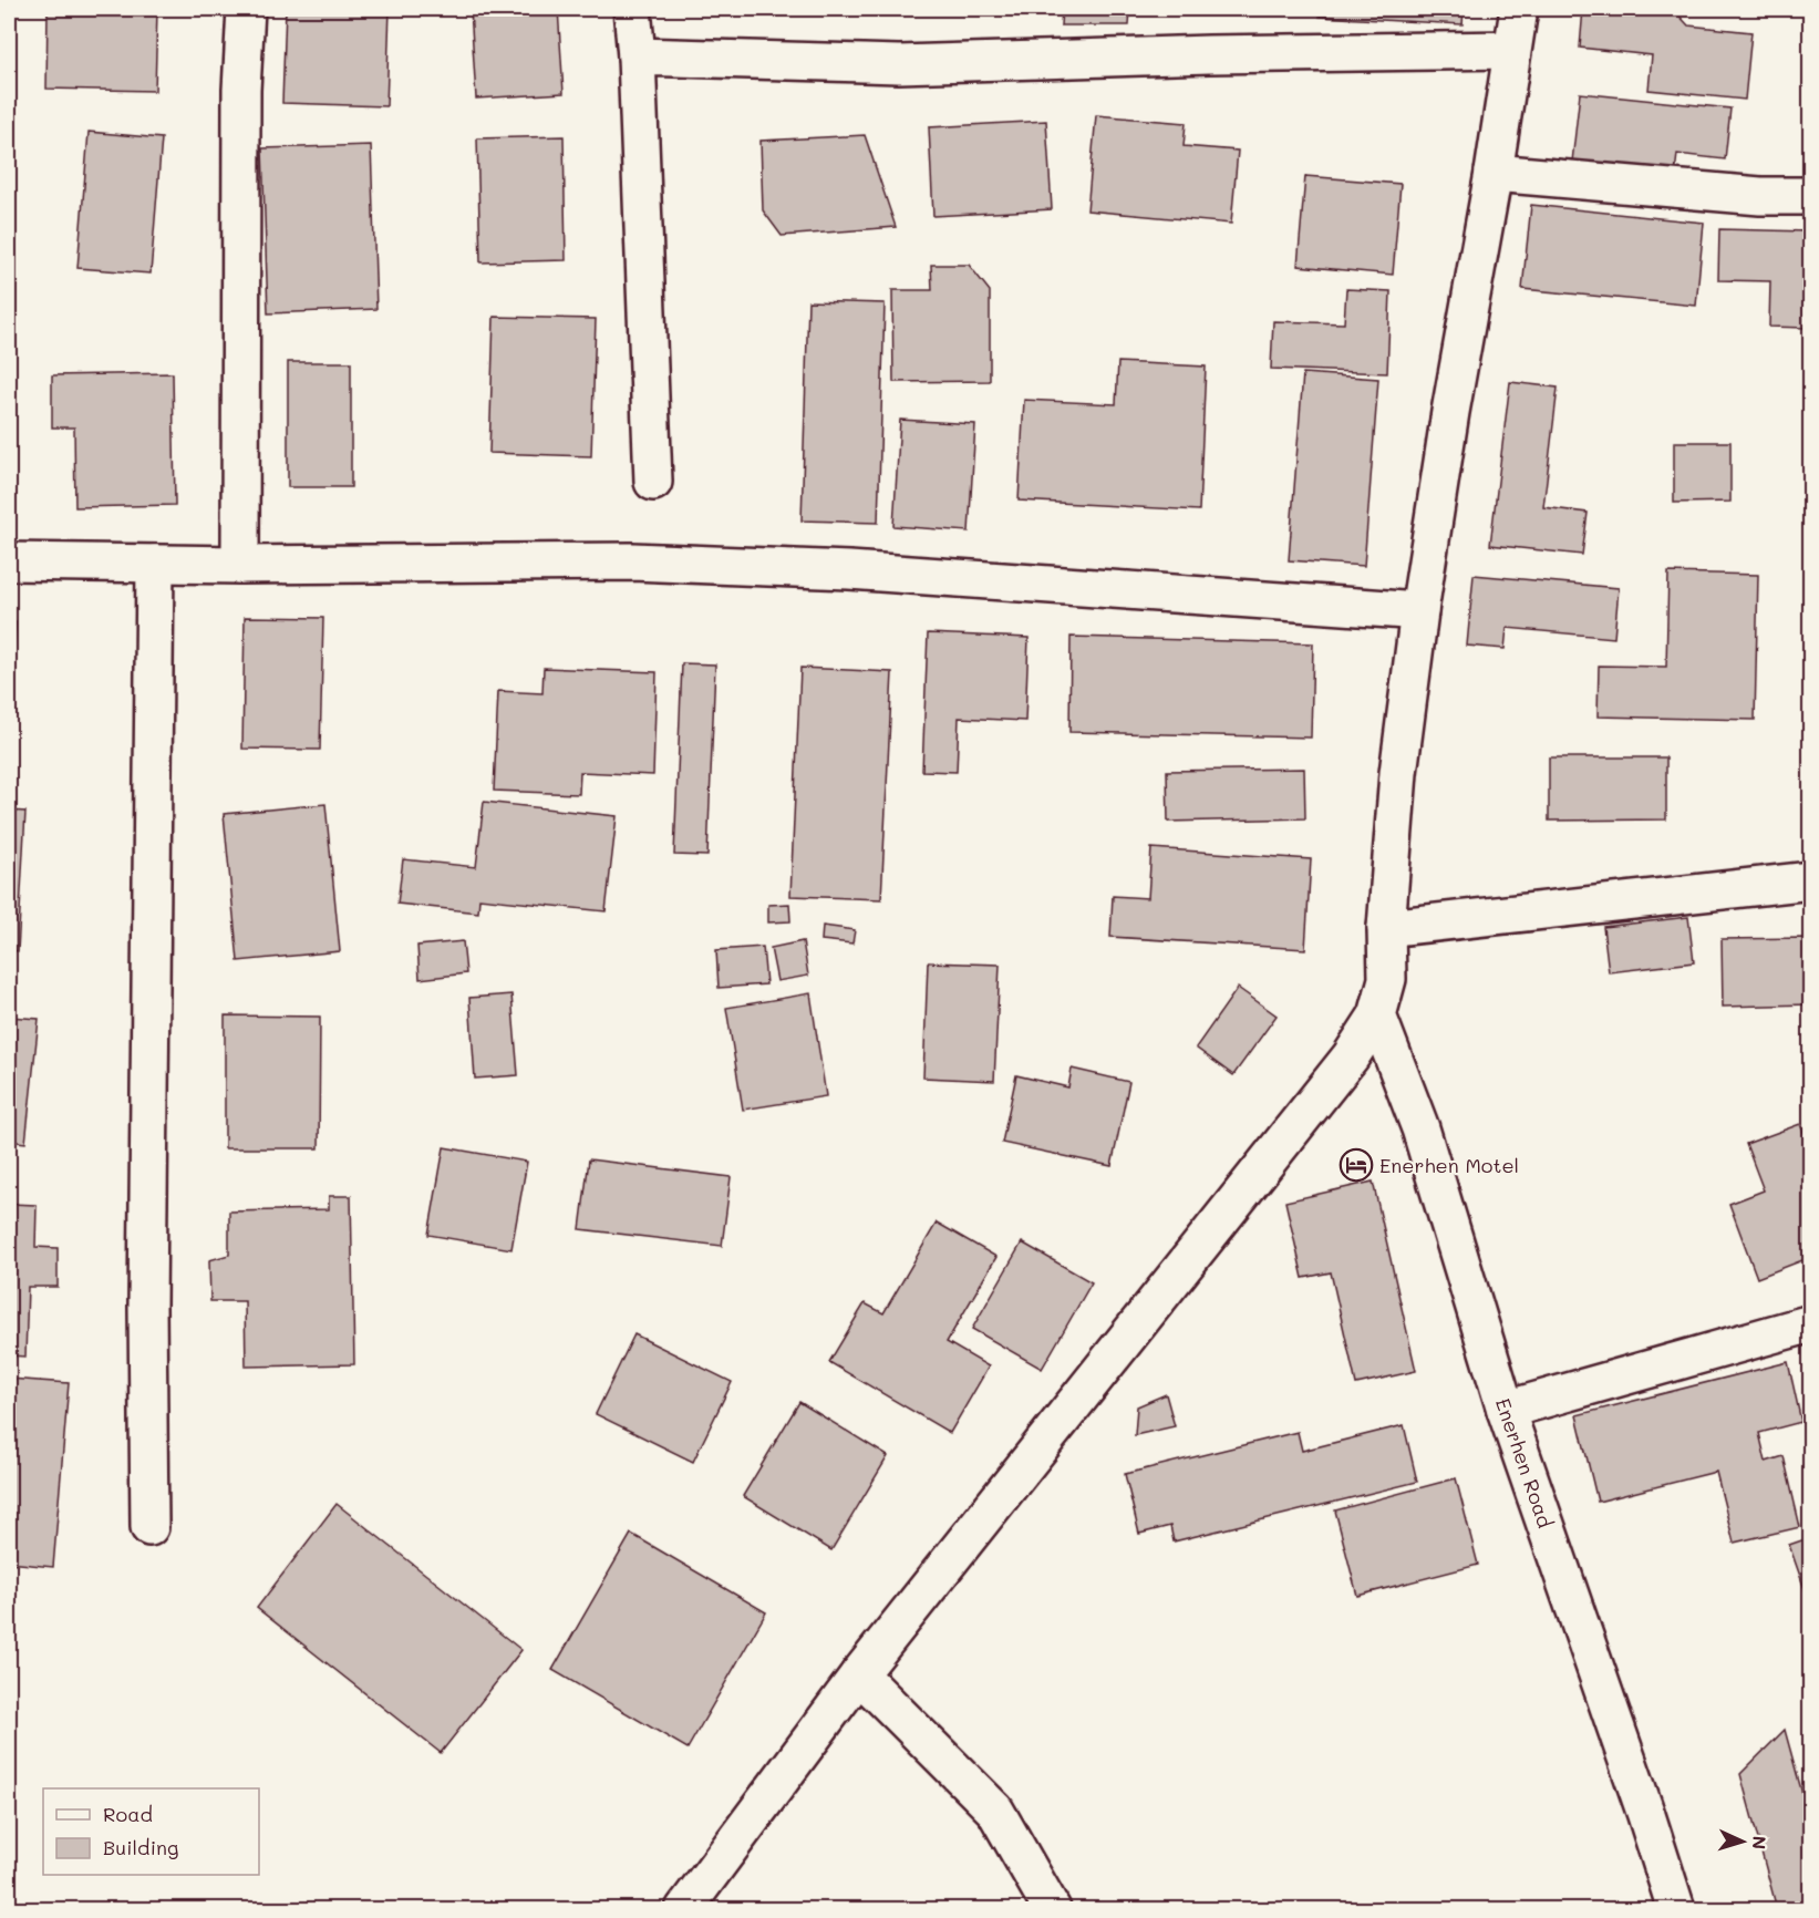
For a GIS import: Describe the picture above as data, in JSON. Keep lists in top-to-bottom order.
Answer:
{
  "streets": {
    "street": ["Enerhen Road"]
  },
  "places": {
    "hotel": ["Enerhen Motel"]
  },
  "legend": ["Road", "Building"],
  "north": "right"
}
